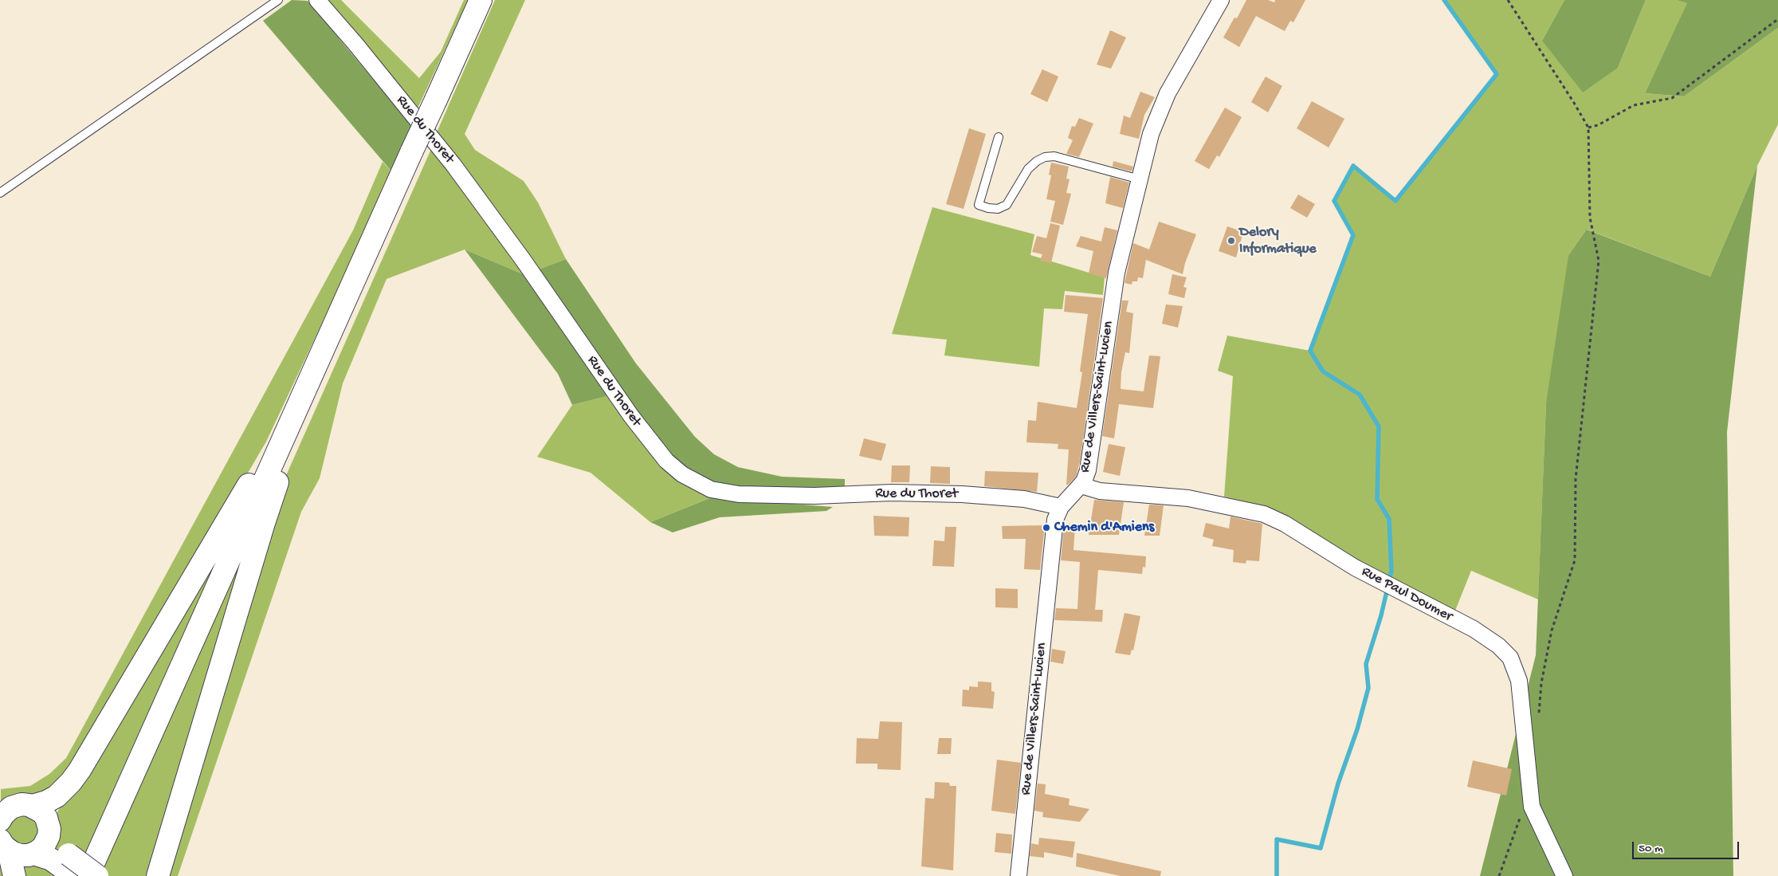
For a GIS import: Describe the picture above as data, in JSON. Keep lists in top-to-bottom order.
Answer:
{
  "streets": {
    "street": ["Rue du Thoret", "Rue de Villers-Saint-Lucien", "Rue Paul Doumer"]
  },
  "crossings": [
    ["Rue du Thoret", "Rue de Villers-Saint-Lucien"],
    ["Rue de Villers-Saint-Lucien", "Rue Paul Doumer"]
  ],
  "places": ["Delory Informatique", "Chemin d'Amiens"],
  "scale_bar": "50 m"
}
